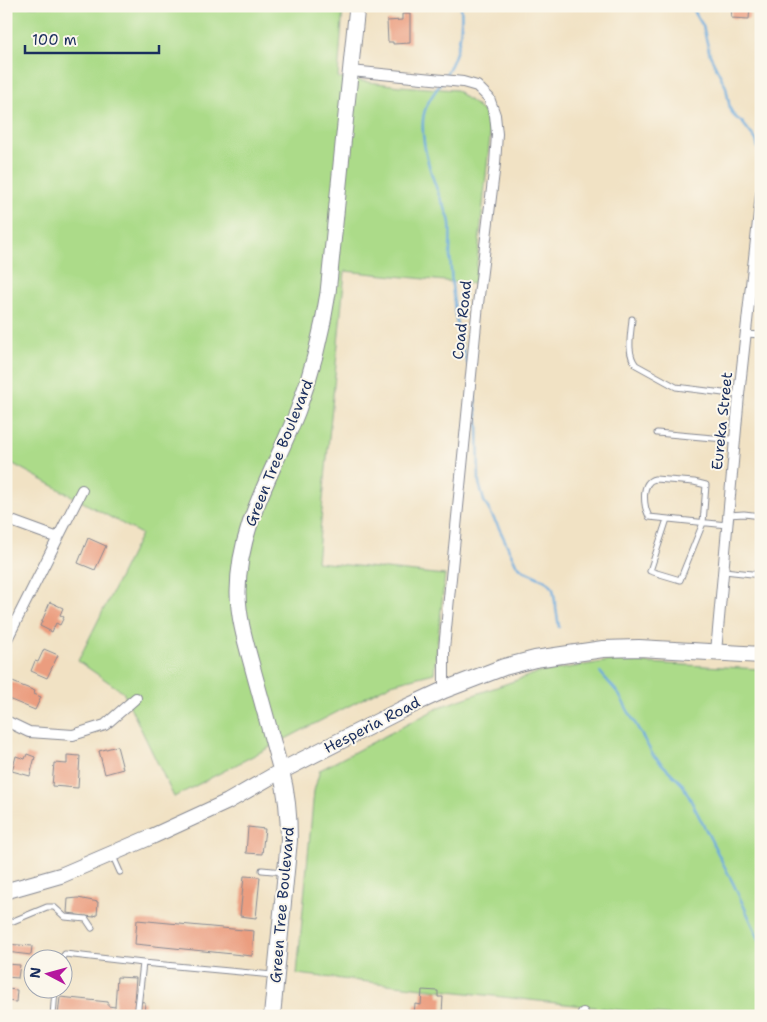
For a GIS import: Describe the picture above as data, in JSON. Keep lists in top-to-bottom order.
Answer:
{
  "streets": {
    "main road": ["Green Tree Boulevard", "Hesperia Road"],
    "street": ["Coad Road", "Eureka Street"]
  },
  "crossings": [
    ["Coad Road", "Green Tree Boulevard"],
    ["Coad Road", "Hesperia Road"],
    ["Eureka Street", "Hesperia Road"],
    ["Green Tree Boulevard", "Hesperia Road"]
  ],
  "scale_bar": "100 m",
  "north": "left"
}
